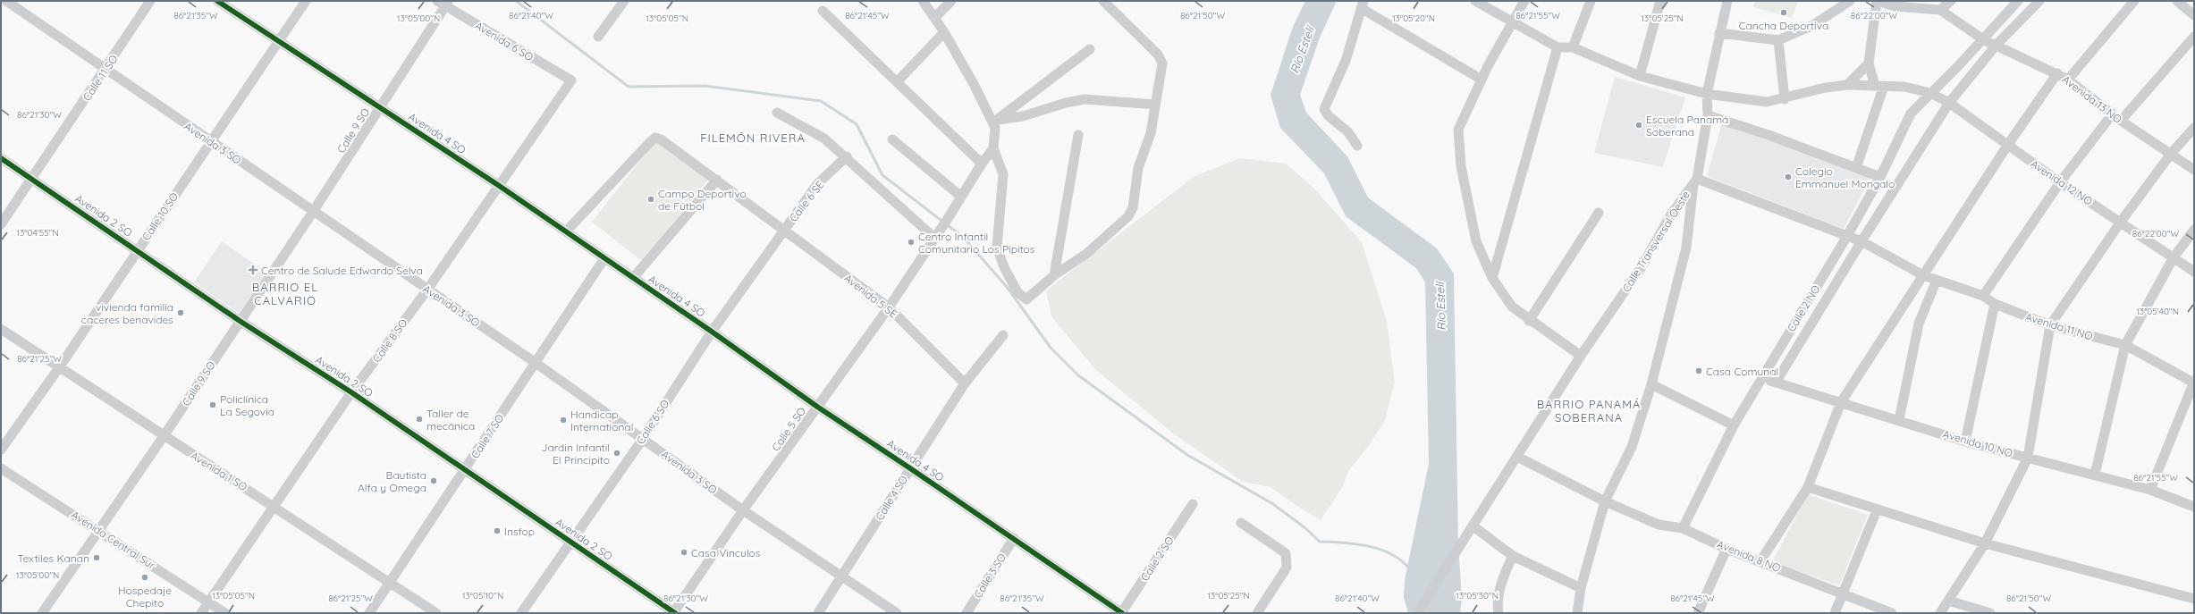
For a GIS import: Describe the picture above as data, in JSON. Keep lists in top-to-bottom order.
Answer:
{
  "streets": {
    "street": [
      "Avenida 6 SO",
      "Calle 11 SO",
      "Avenida 13 NO",
      "Calle 9 SO",
      "Avenida 4 SO",
      "Avenida 3 SO",
      "Avenida 12 NO",
      "Calle 6 SE",
      "Avenida 2 SO",
      "Calle 10 SO",
      "Calle Transversal Oeste",
      "Avenida 5 SE",
      "Calle 2 NO",
      "Avenida 11 NO",
      "Calle 8 SO",
      "Calle 6 SO",
      "Calle 5 SO",
      "Calle 7 SO",
      "Avenida 10 NO",
      "Avenida 1 SO",
      "Calle 4 SO",
      "Avenida Central Sur",
      "Avenida 8 NO",
      "Calle 2 SO",
      "Calle 3 SO"
    ]
  },
  "crossings": [
    ["Avenida 6 SO", "Calle 9 SO"],
    ["Avenida 6 SO", "Calle 8 SO"],
    ["Calle 11 SO", "Avenida 3 SO"],
    ["Calle 11 SO", "Avenida 2 SO"],
    ["Avenida 13 NO", "Calle 2 NO"],
    ["Calle 9 SO", "Avenida 4 SO"],
    ["Calle 9 SO", "Avenida 3 SO"],
    ["Calle 9 SO", "Avenida 2 SO"],
    ["Calle 9 SO", "Avenida 1 SO"],
    ["Calle 9 SO", "Avenida Central Sur"],
    ["Avenida 4 SO", "Calle 10 SO"],
    ["Avenida 4 SO", "Avenida 5 SE"],
    ["Avenida 4 SO", "Calle 8 SO"],
    ["Avenida 4 SO", "Calle 6 SO"],
    ["Avenida 4 SO", "Calle 5 SO"],
    ["Avenida 4 SO", "Calle 7 SO"],
    ["Avenida 4 SO", "Calle 4 SO"],
    ["Avenida 4 SO", "Calle 2 SO"],
    ["Avenida 4 SO", "Calle 3 SO"],
    ["Avenida 3 SO", "Calle 10 SO"],
    ["Avenida 3 SO", "Calle 8 SO"],
    ["Avenida 3 SO", "Calle 6 SO"],
    ["Avenida 3 SO", "Calle 5 SO"],
    ["Avenida 3 SO", "Calle 7 SO"],
    ["Avenida 3 SO", "Calle 4 SO"],
    ["Avenida 12 NO", "Calle Transversal Oeste"],
    ["Avenida 12 NO", "Calle 2 NO"],
    ["Calle 6 SE", "Avenida 5 SE"],
    ["Calle 6 SE", "Calle 6 SO"],
    ["Avenida 2 SO", "Calle 10 SO"],
    ["Avenida 2 SO", "Calle 8 SO"],
    ["Avenida 2 SO", "Calle 6 SO"],
    ["Avenida 2 SO", "Calle 5 SO"],
    ["Avenida 2 SO", "Calle 7 SO"],
    ["Calle 10 SO", "Avenida 1 SO"],
    ["Calle Transversal Oeste", "Avenida 11 NO"],
    ["Calle Transversal Oeste", "Avenida 8 NO"],
    ["Avenida 5 SE", "Calle 6 SO"],
    ["Avenida 5 SE", "Calle 5 SO"],
    ["Avenida 5 SE", "Calle 4 SO"],
    ["Calle 2 NO", "Avenida 11 NO"],
    ["Calle 2 NO", "Avenida 10 NO"],
    ["Calle 2 NO", "Avenida 8 NO"],
    ["Calle 8 SO", "Avenida 1 SO"],
    ["Calle 8 SO", "Avenida Central Sur"],
    ["Calle 7 SO", "Avenida 1 SO"]
  ],
  "districts": ["FILEMÓN RIVERA", "BARRIO EL CALVARIO", "BARRIO PANAMÁ SOBERANA"],
  "water": ["Río Estelí"],
  "places": {
    "other": [
      "Cancha Deportiva",
      "Escuela Panamá Soberana",
      "Colegio Emmanuel Mongalo",
      "Campo Deportivo de Fútbol",
      "Centro Infantil Comunitario Los Pipitos",
      "vivienda familia caceres benavides",
      "Casa Comunal",
      "Policlínica La Segovia",
      "Taller de mecánica",
      "Handicap International",
      "Jardin Infantil El Principito",
      "Bautista Alfa y Omega",
      "Insfop",
      "Casa Vinculos",
      "Textiles Kanan",
      "Hospedaje Chepito"
    ],
    "health": ["Centro de Salude Edwardo Selva"]
  },
  "coordinates": [
    "86°21'55\"W",
    "86°22'00\"W",
    "86°21'35\"W",
    "86°21'40\"W",
    "86°21'45\"W",
    "86°21'50\"W",
    "13°05'00\"N",
    "13°05'05\"N",
    "13°05'20\"N",
    "13°05'25\"N",
    "86°21'30\"W",
    "13°04'55\"N",
    "13°05'40\"N",
    "86°21'25\"W",
    "13°05'10\"N",
    "13°05'30\"N"
  ]
}
